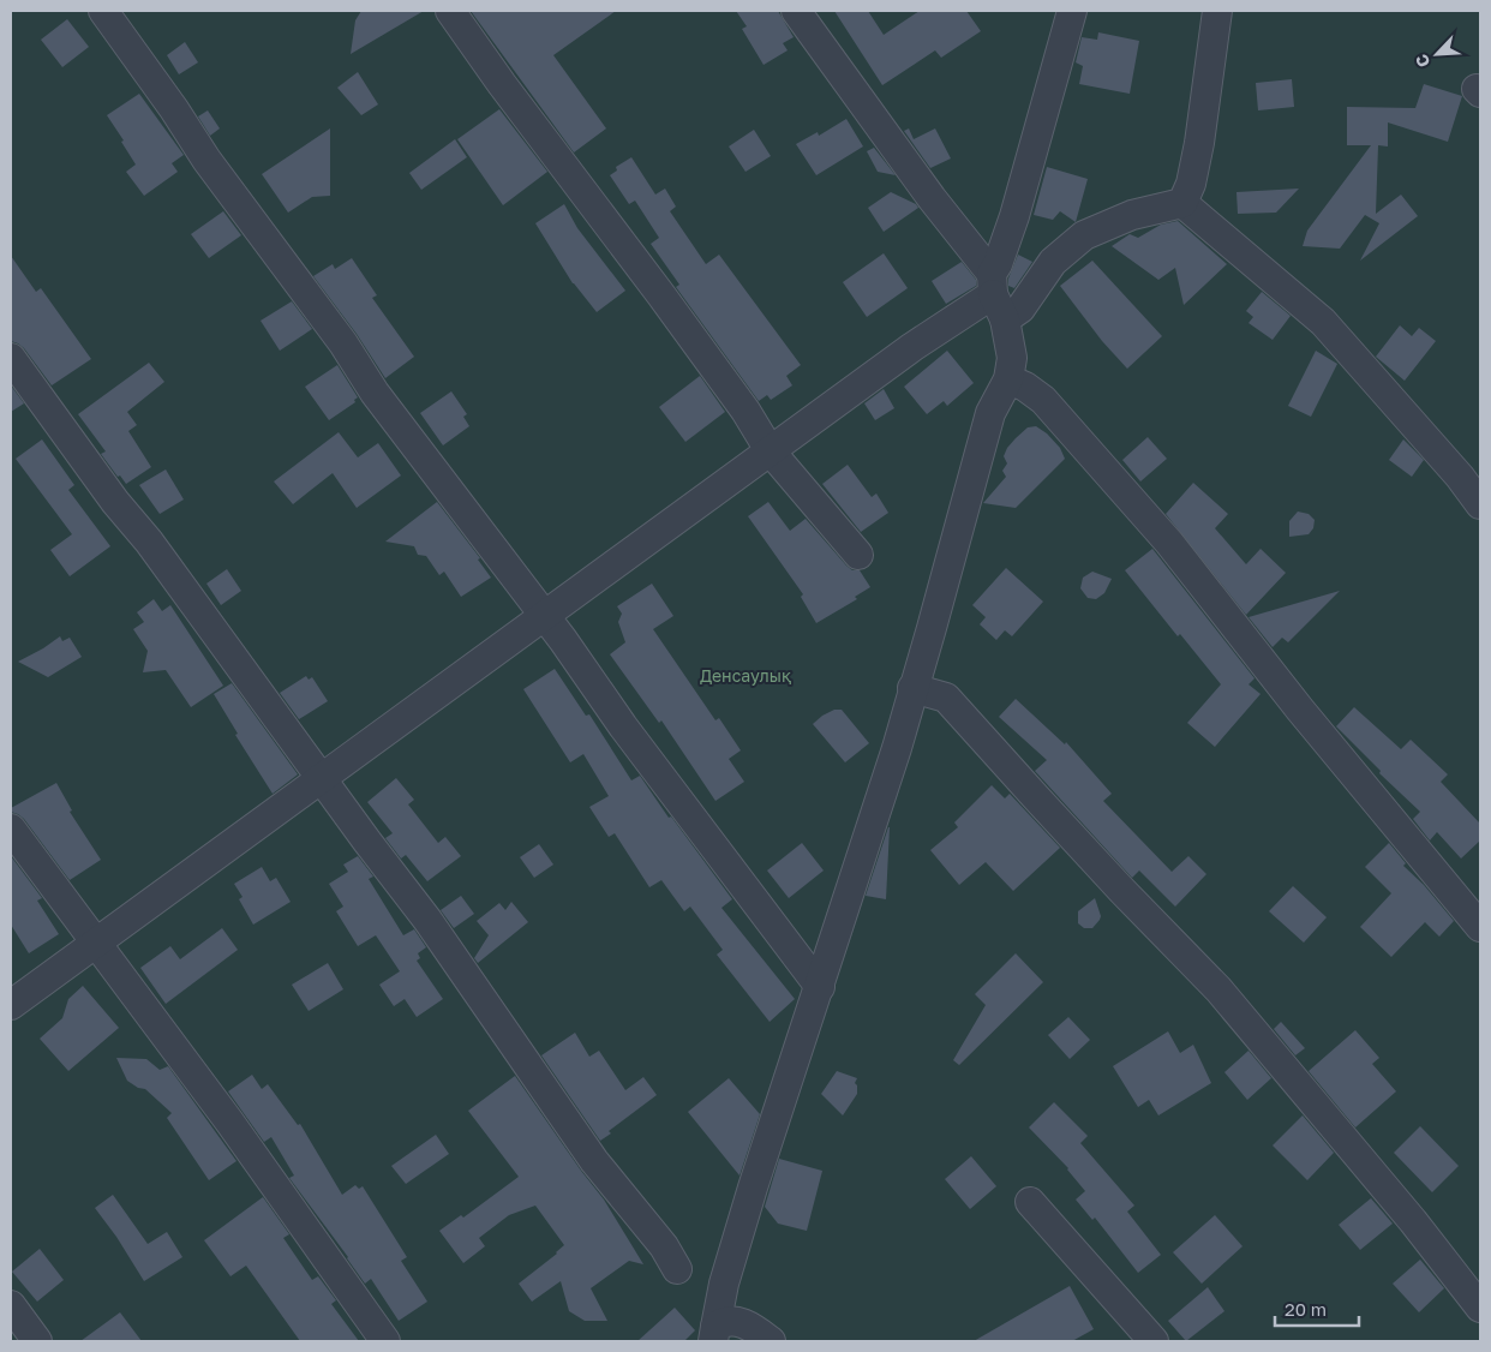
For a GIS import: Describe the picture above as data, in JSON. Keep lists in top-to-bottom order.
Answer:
{
  "parks": ["Денсаулық"],
  "scale_bar": "20 m",
  "north": "bottom left"
}
